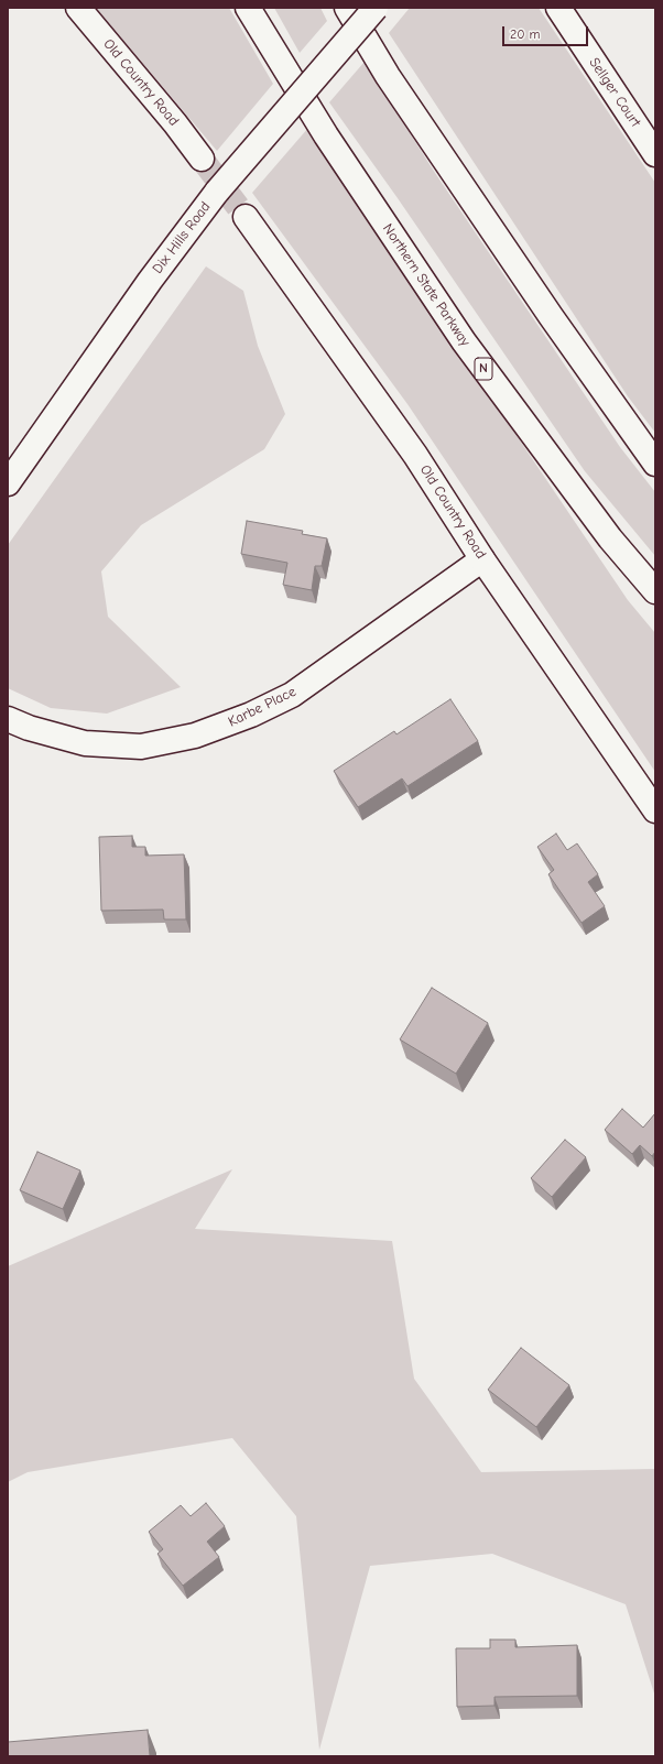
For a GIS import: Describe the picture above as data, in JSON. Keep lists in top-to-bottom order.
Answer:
{
  "streets": {
    "main road": [
      "Old Country Road",
      "Sellger Court",
      "Dix Hills Road",
      "Northern State Parkway",
      "N",
      "Karbe Place"
    ]
  },
  "crossings": [
    ["Old Country Road", "Karbe Place"]
  ],
  "scale_bar": "20 m"
}
